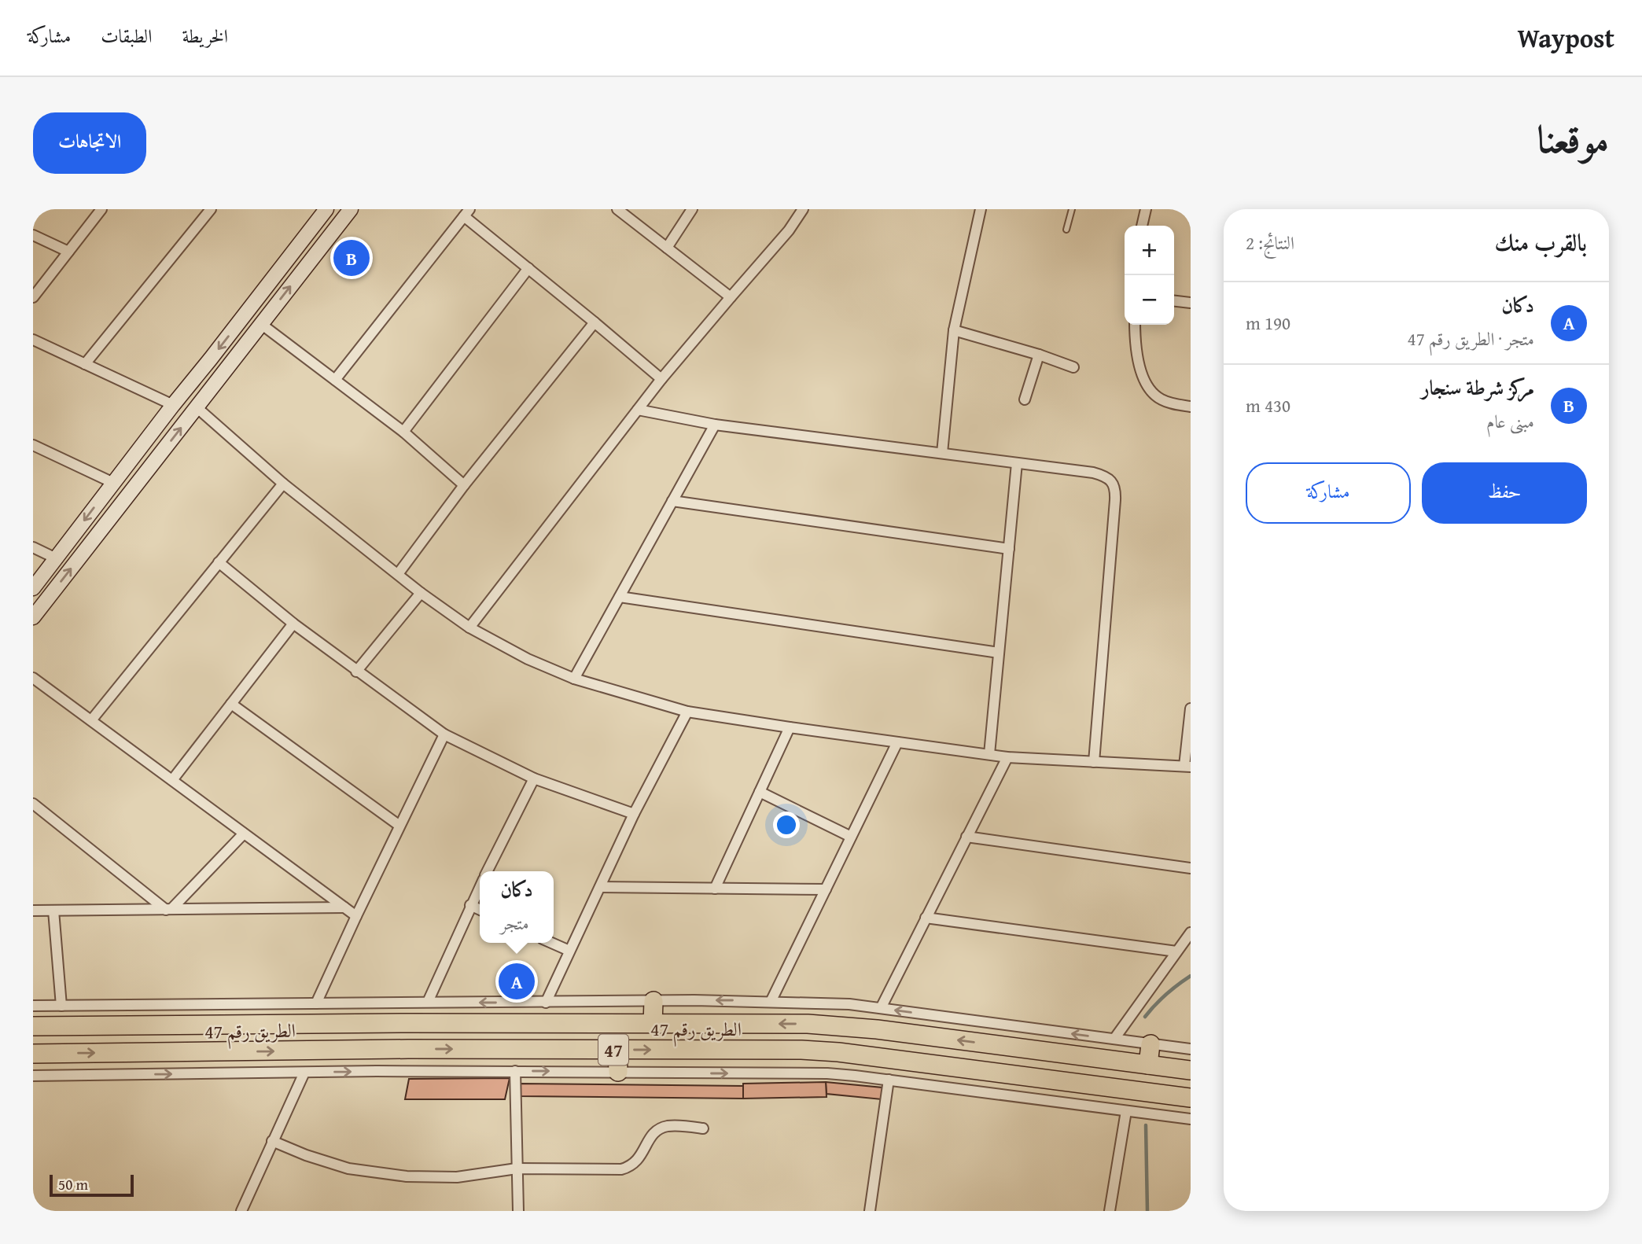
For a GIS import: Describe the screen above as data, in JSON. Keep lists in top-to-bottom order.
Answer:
{
  "streets": {
    "highway": ["الطريق رقم 47", "47"]
  },
  "scale_bar": "50 m",
  "page": {
    "header": "Waypost",
    "nav": ["الخريطة", "الطبقات", "مشاركة"],
    "title": "موقعنا",
    "buttons": [
      "الاتجاهات",
      ["حفظ", "مشاركة"]
    ],
    "heading": ["بالقرب منك", "النتائج: 2"],
    "map_buttons": ["+", "−"],
    "pins": ["B", "A"],
    "list": [
      {
        "mark": "A",
        "name": "دكان",
        "note": "متجر · الطريق رقم 47",
        "value": "190 m"
      },
      {
        "mark": "B",
        "name": "مركز شرطة سنجار",
        "note": "مبنى عام",
        "value": "430 m"
      }
    ],
    "popup": ["دكان", "متجر"],
    "scale": "50 m"
  }
}
